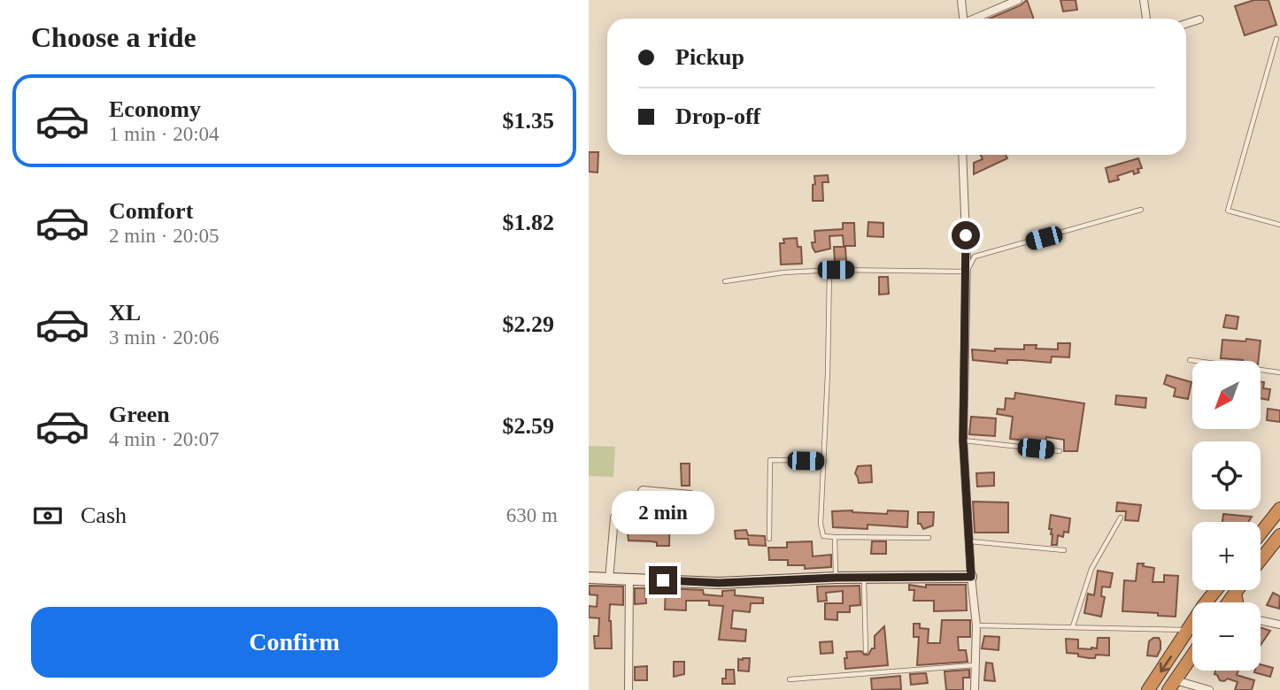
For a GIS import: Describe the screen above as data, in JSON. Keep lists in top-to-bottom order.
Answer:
{
  "north": "bottom left",
  "page": {
    "heading": "Choose a ride",
    "banner": ["Pickup", "Drop-off"],
    "list": [
      {
        "name": "Economy",
        "note": "1 min · 20:04",
        "value": "$1.35"
      },
      {
        "name": "Comfort",
        "note": "2 min · 20:05",
        "value": "$1.82"
      },
      {
        "name": "XL",
        "note": "3 min · 20:06",
        "value": "$2.29"
      },
      {
        "name": "Green",
        "note": "4 min · 20:07",
        "value": "$2.59"
      }
    ],
    "map_buttons": ["+", "−"],
    "pay": ["Cash", "630 m"],
    "bubble": "2 min",
    "buttons": "Confirm"
  }
}
